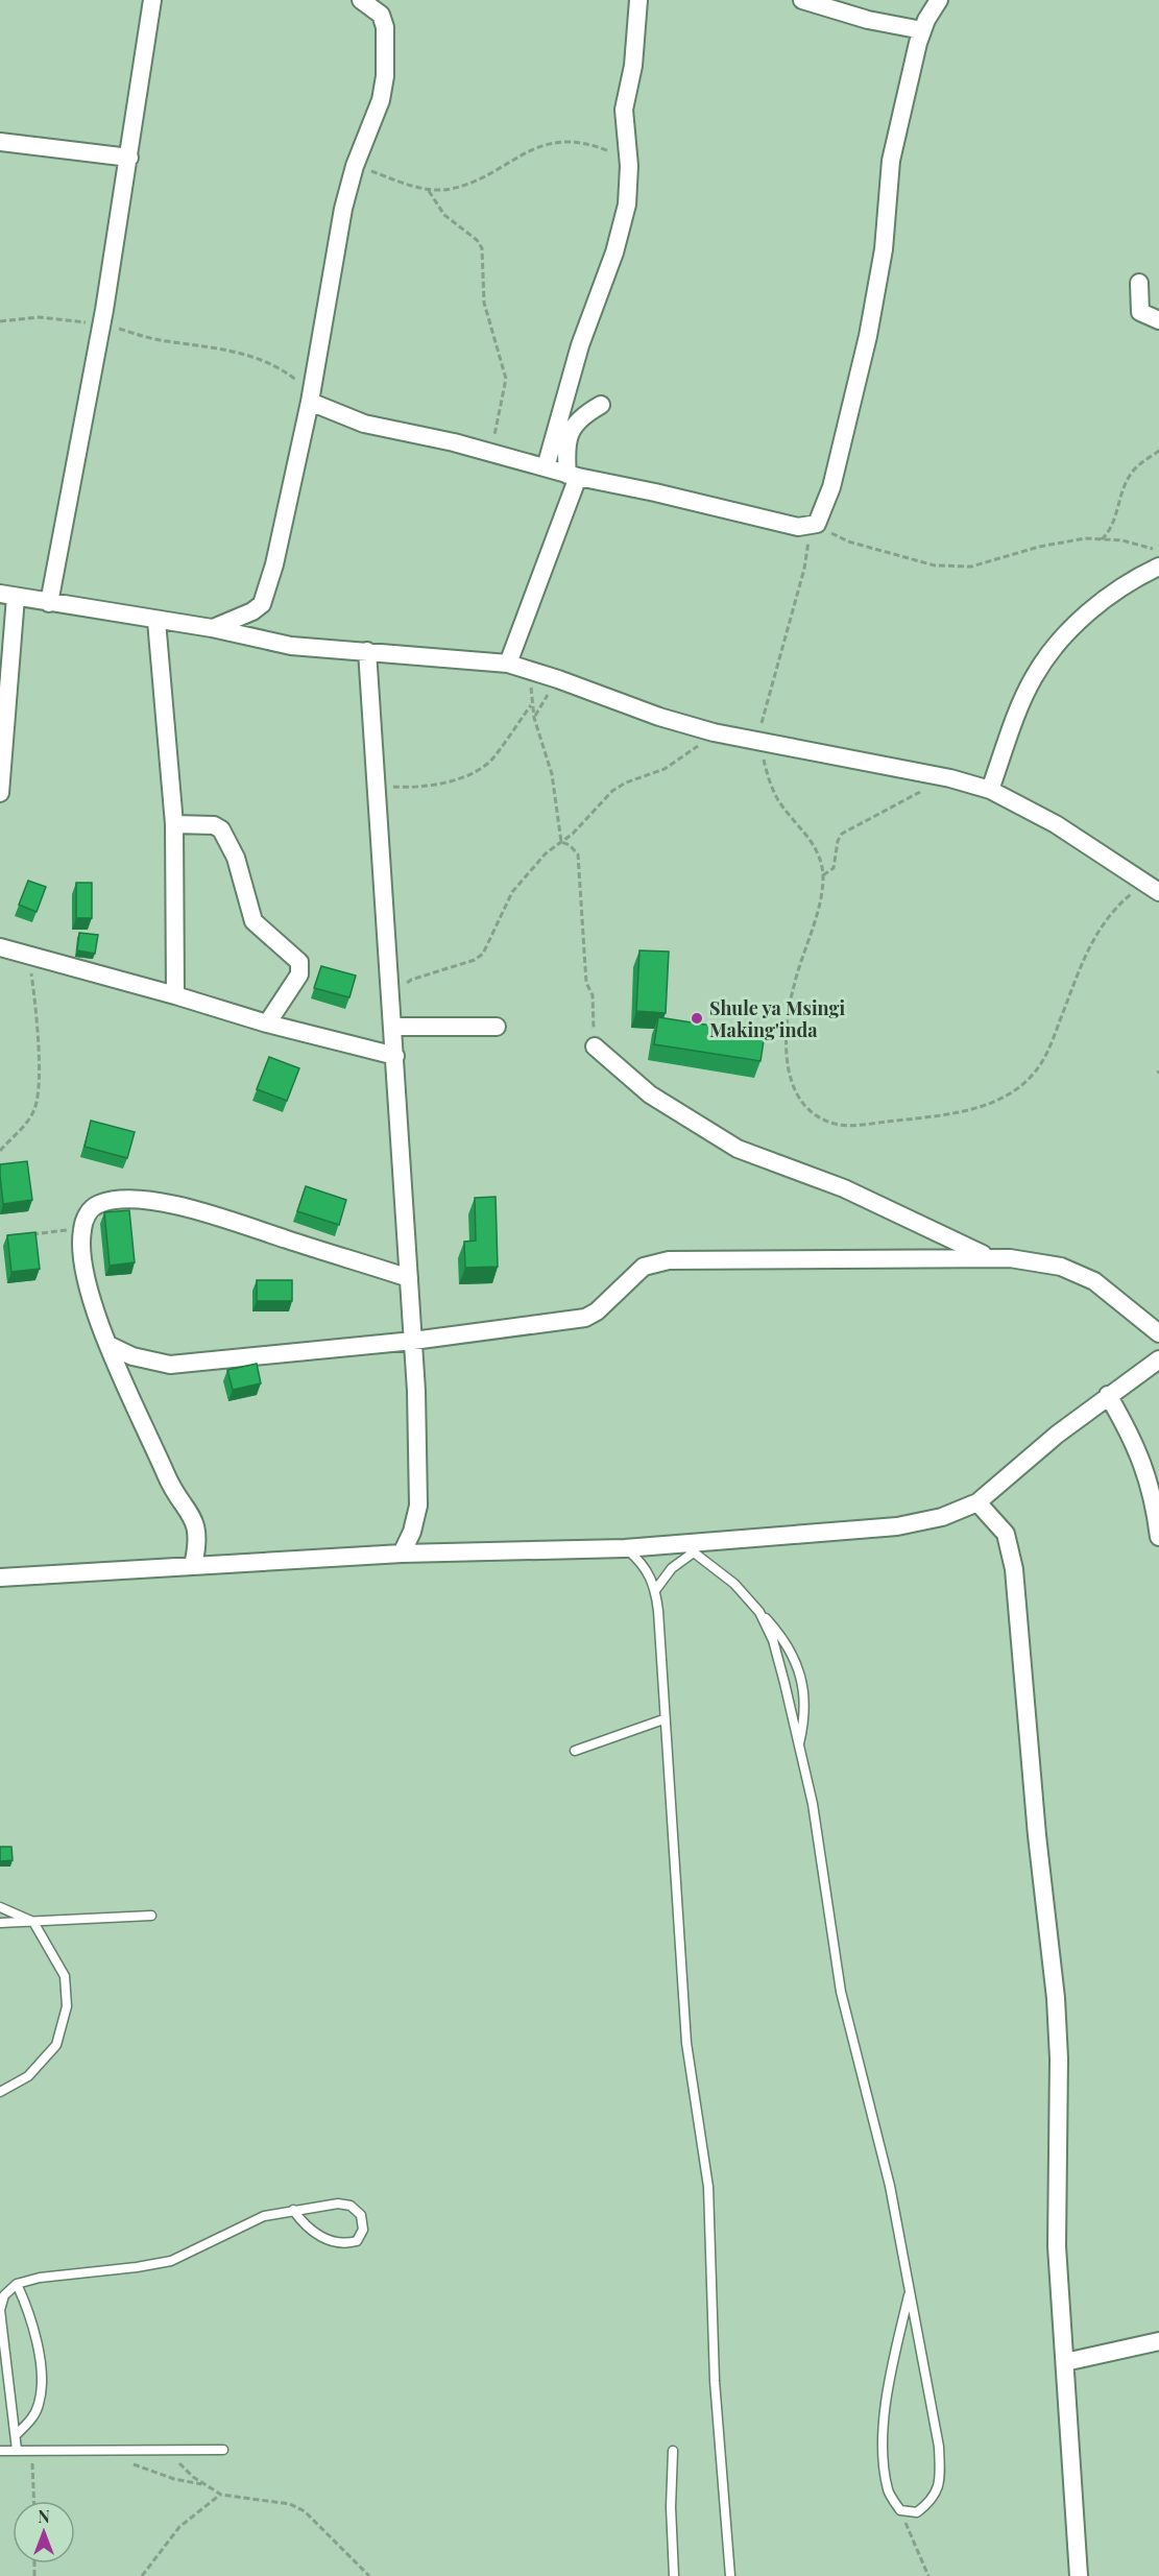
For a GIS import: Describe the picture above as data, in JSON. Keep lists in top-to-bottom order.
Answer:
{
  "places": ["Shule ya Msingi Making'inda"],
  "north": "top"
}
